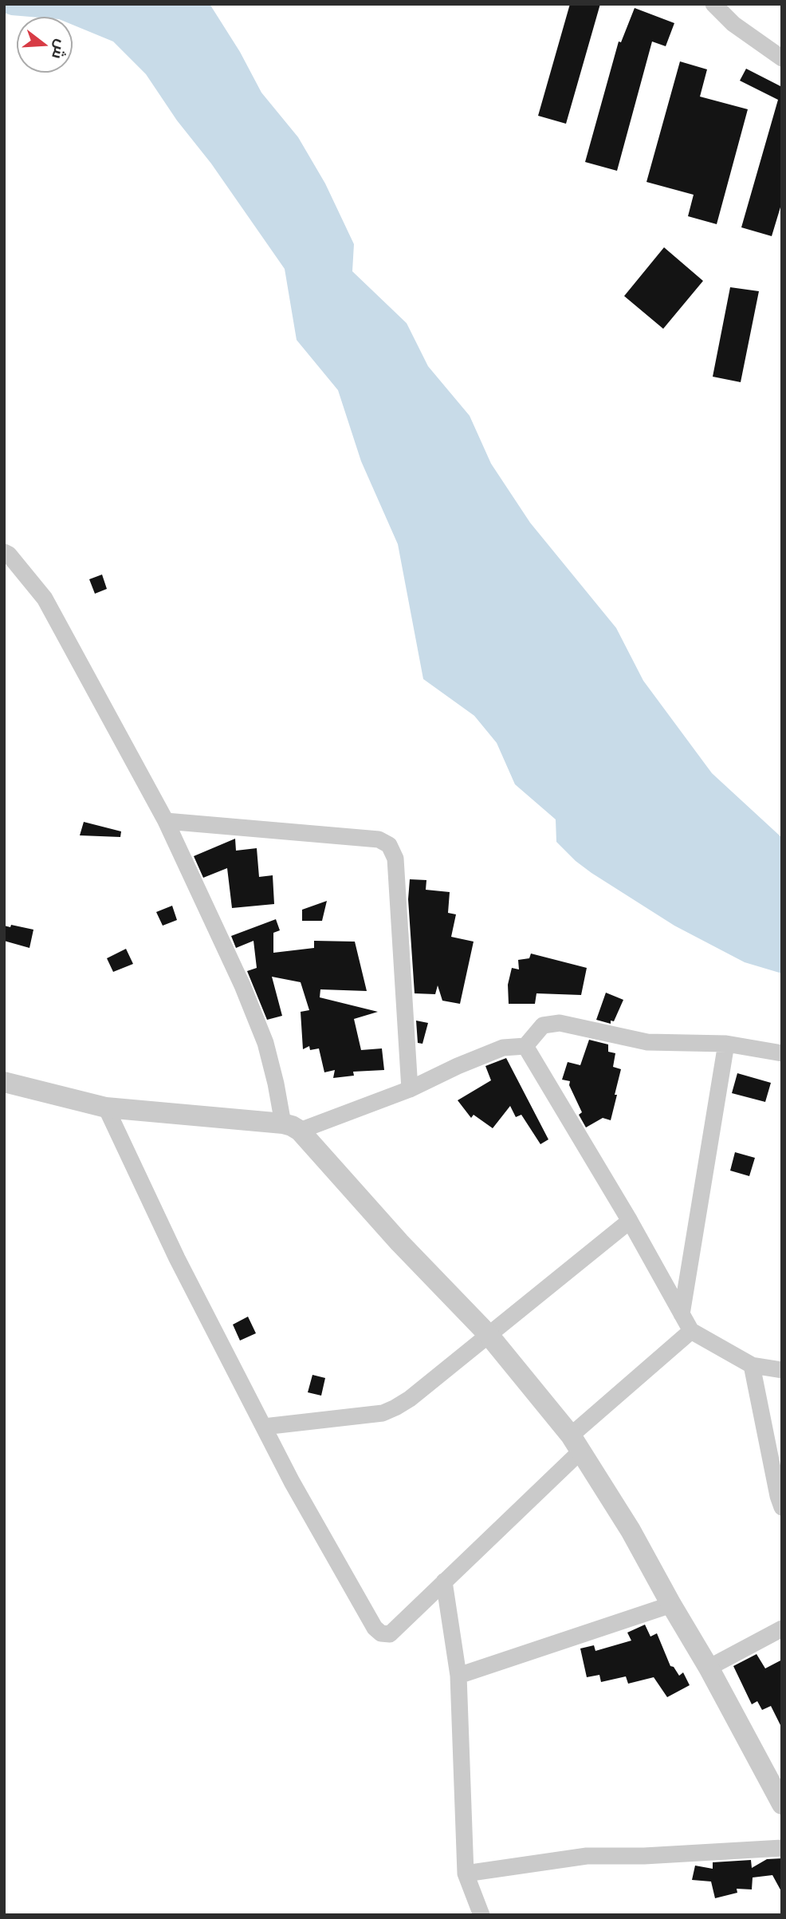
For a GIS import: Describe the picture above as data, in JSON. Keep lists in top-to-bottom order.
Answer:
{
  "north": "right"
}
